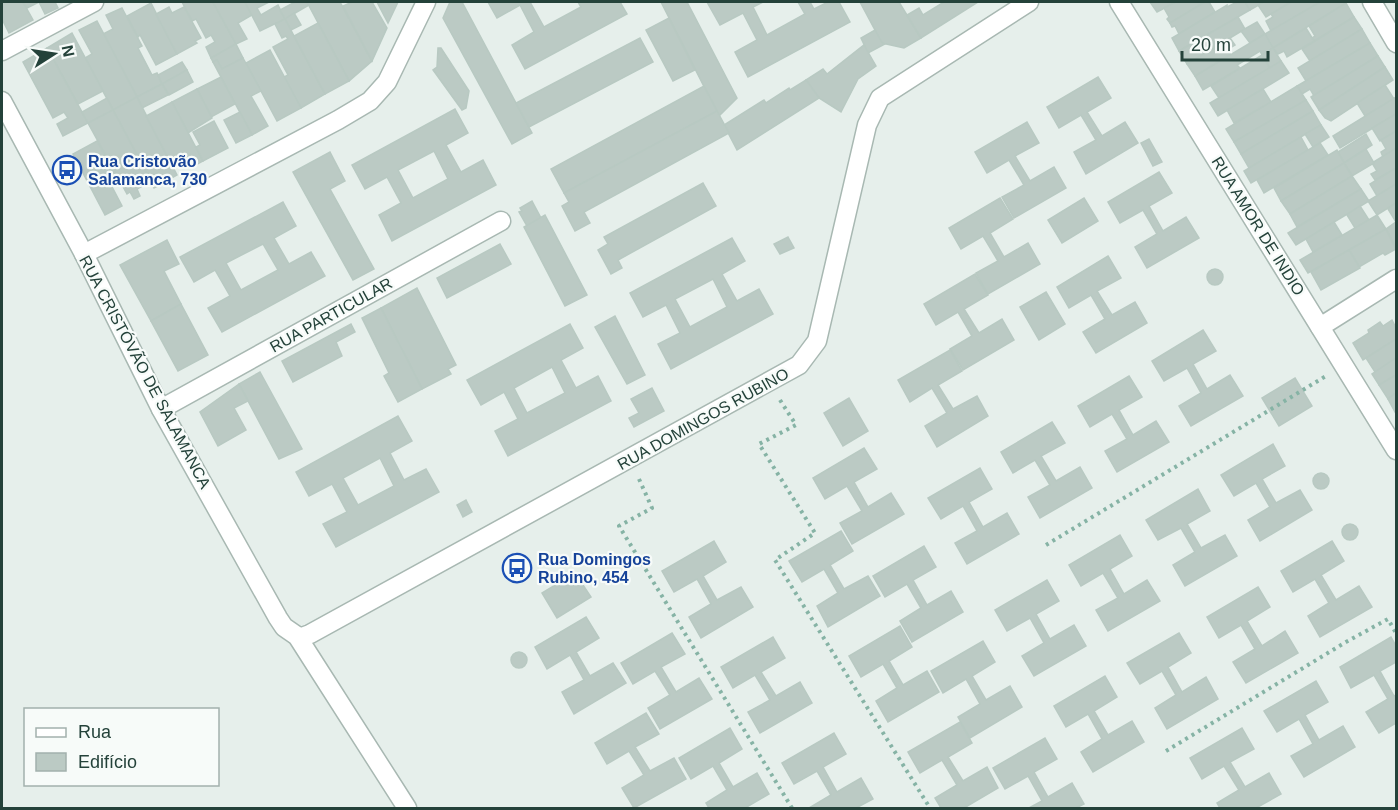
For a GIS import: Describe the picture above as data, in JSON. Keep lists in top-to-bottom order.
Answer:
{
  "streets": {
    "street": [
      "RUA AMOR DE INDIO",
      "RUA PARTICULAR",
      "RUA CRISTÓVÃO DE SALAMANCA",
      "RUA DOMINGOS RUBINO"
    ]
  },
  "crossings": [
    ["RUA PARTICULAR", "RUA CRISTÓVÃO DE SALAMANCA"],
    ["RUA CRISTÓVÃO DE SALAMANCA", "RUA DOMINGOS RUBINO"]
  ],
  "places": {
    "bus stop": ["Rua Cristovão Salamanca, 730", "Rua Domingos Rubino, 454"]
  },
  "legend": ["Rua", "Edifício"],
  "scale_bar": "20 m",
  "north": "right"
}
